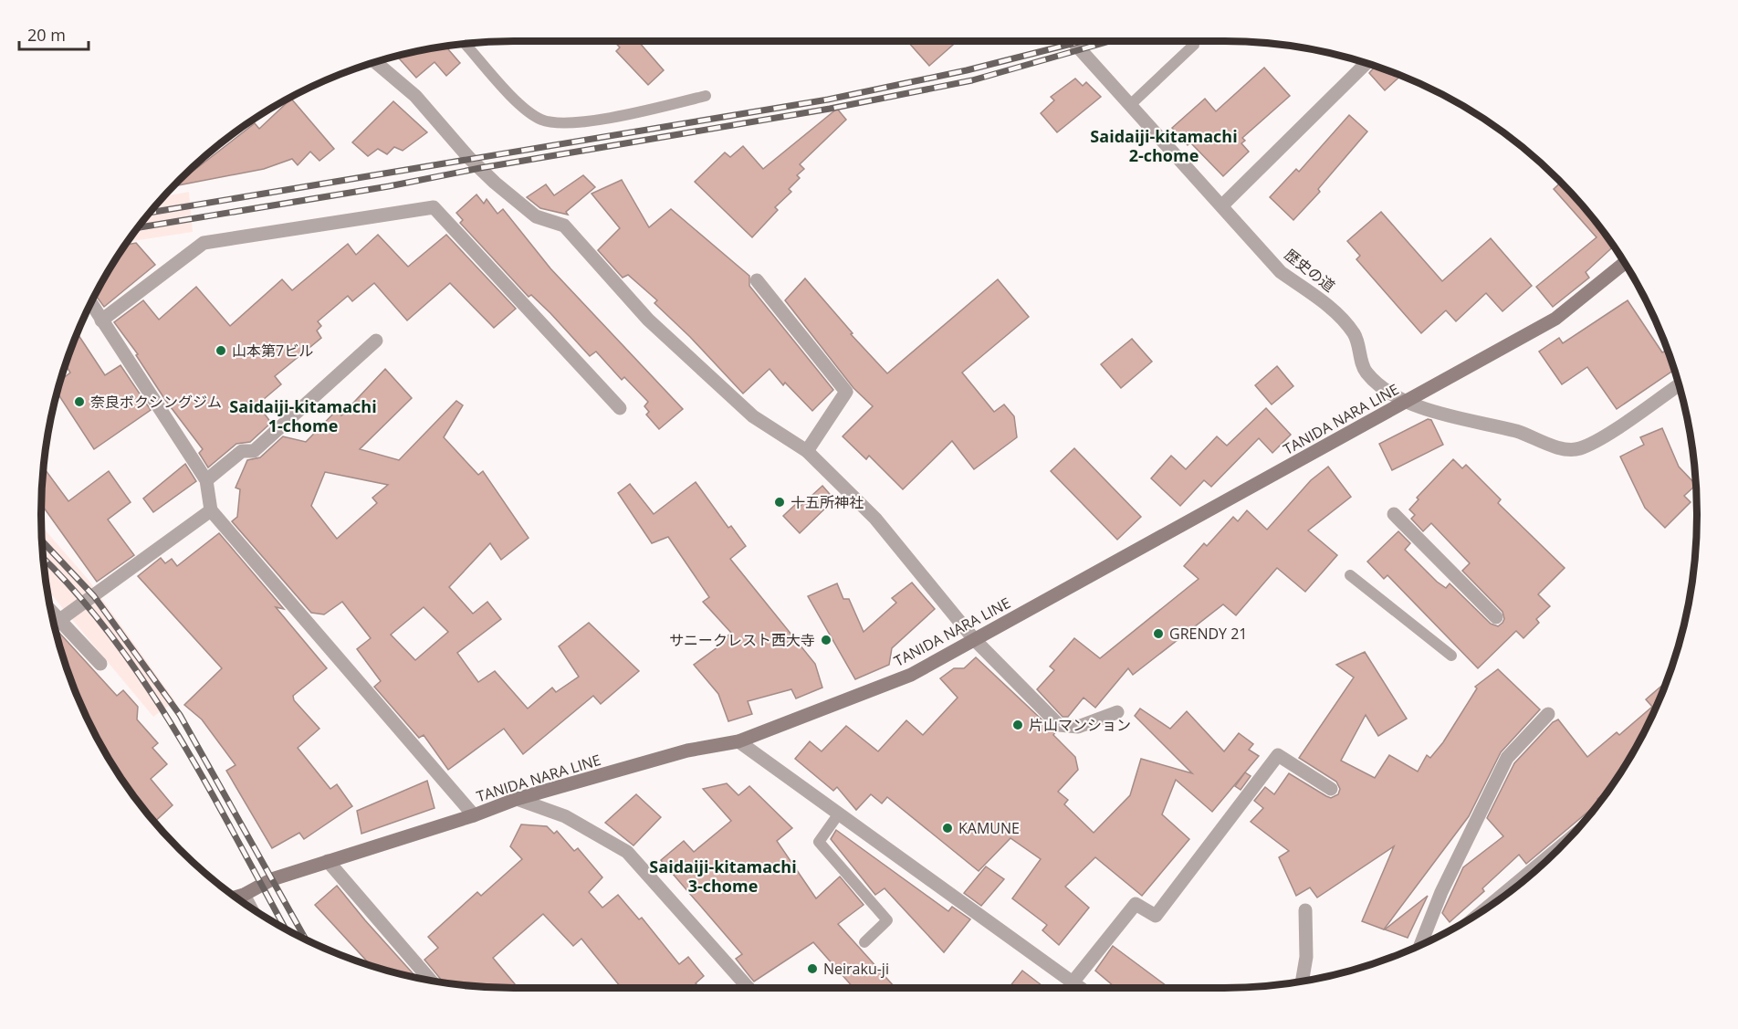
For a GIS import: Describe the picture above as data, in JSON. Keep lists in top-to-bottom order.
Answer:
{
  "streets": {
    "main road": ["TANIDA NARA LINE"],
    "street": ["歴史の道"]
  },
  "crossings": [
    ["歴史の道", "TANIDA NARA LINE"]
  ],
  "districts": ["Saidaiji-kitamachi 2-chome", "Saidaiji-kitamachi 1-chome", "Saidaiji-kitamachi 3-chome"],
  "places": [
    "山本第7ビル",
    "奈良ボクシングジム",
    "十五所神社",
    "GRENDY 21",
    "サニークレスト西大寺",
    "片山マンション",
    "KAMUNE",
    "Neiraku-ji"
  ],
  "scale_bar": "20 m"
}
